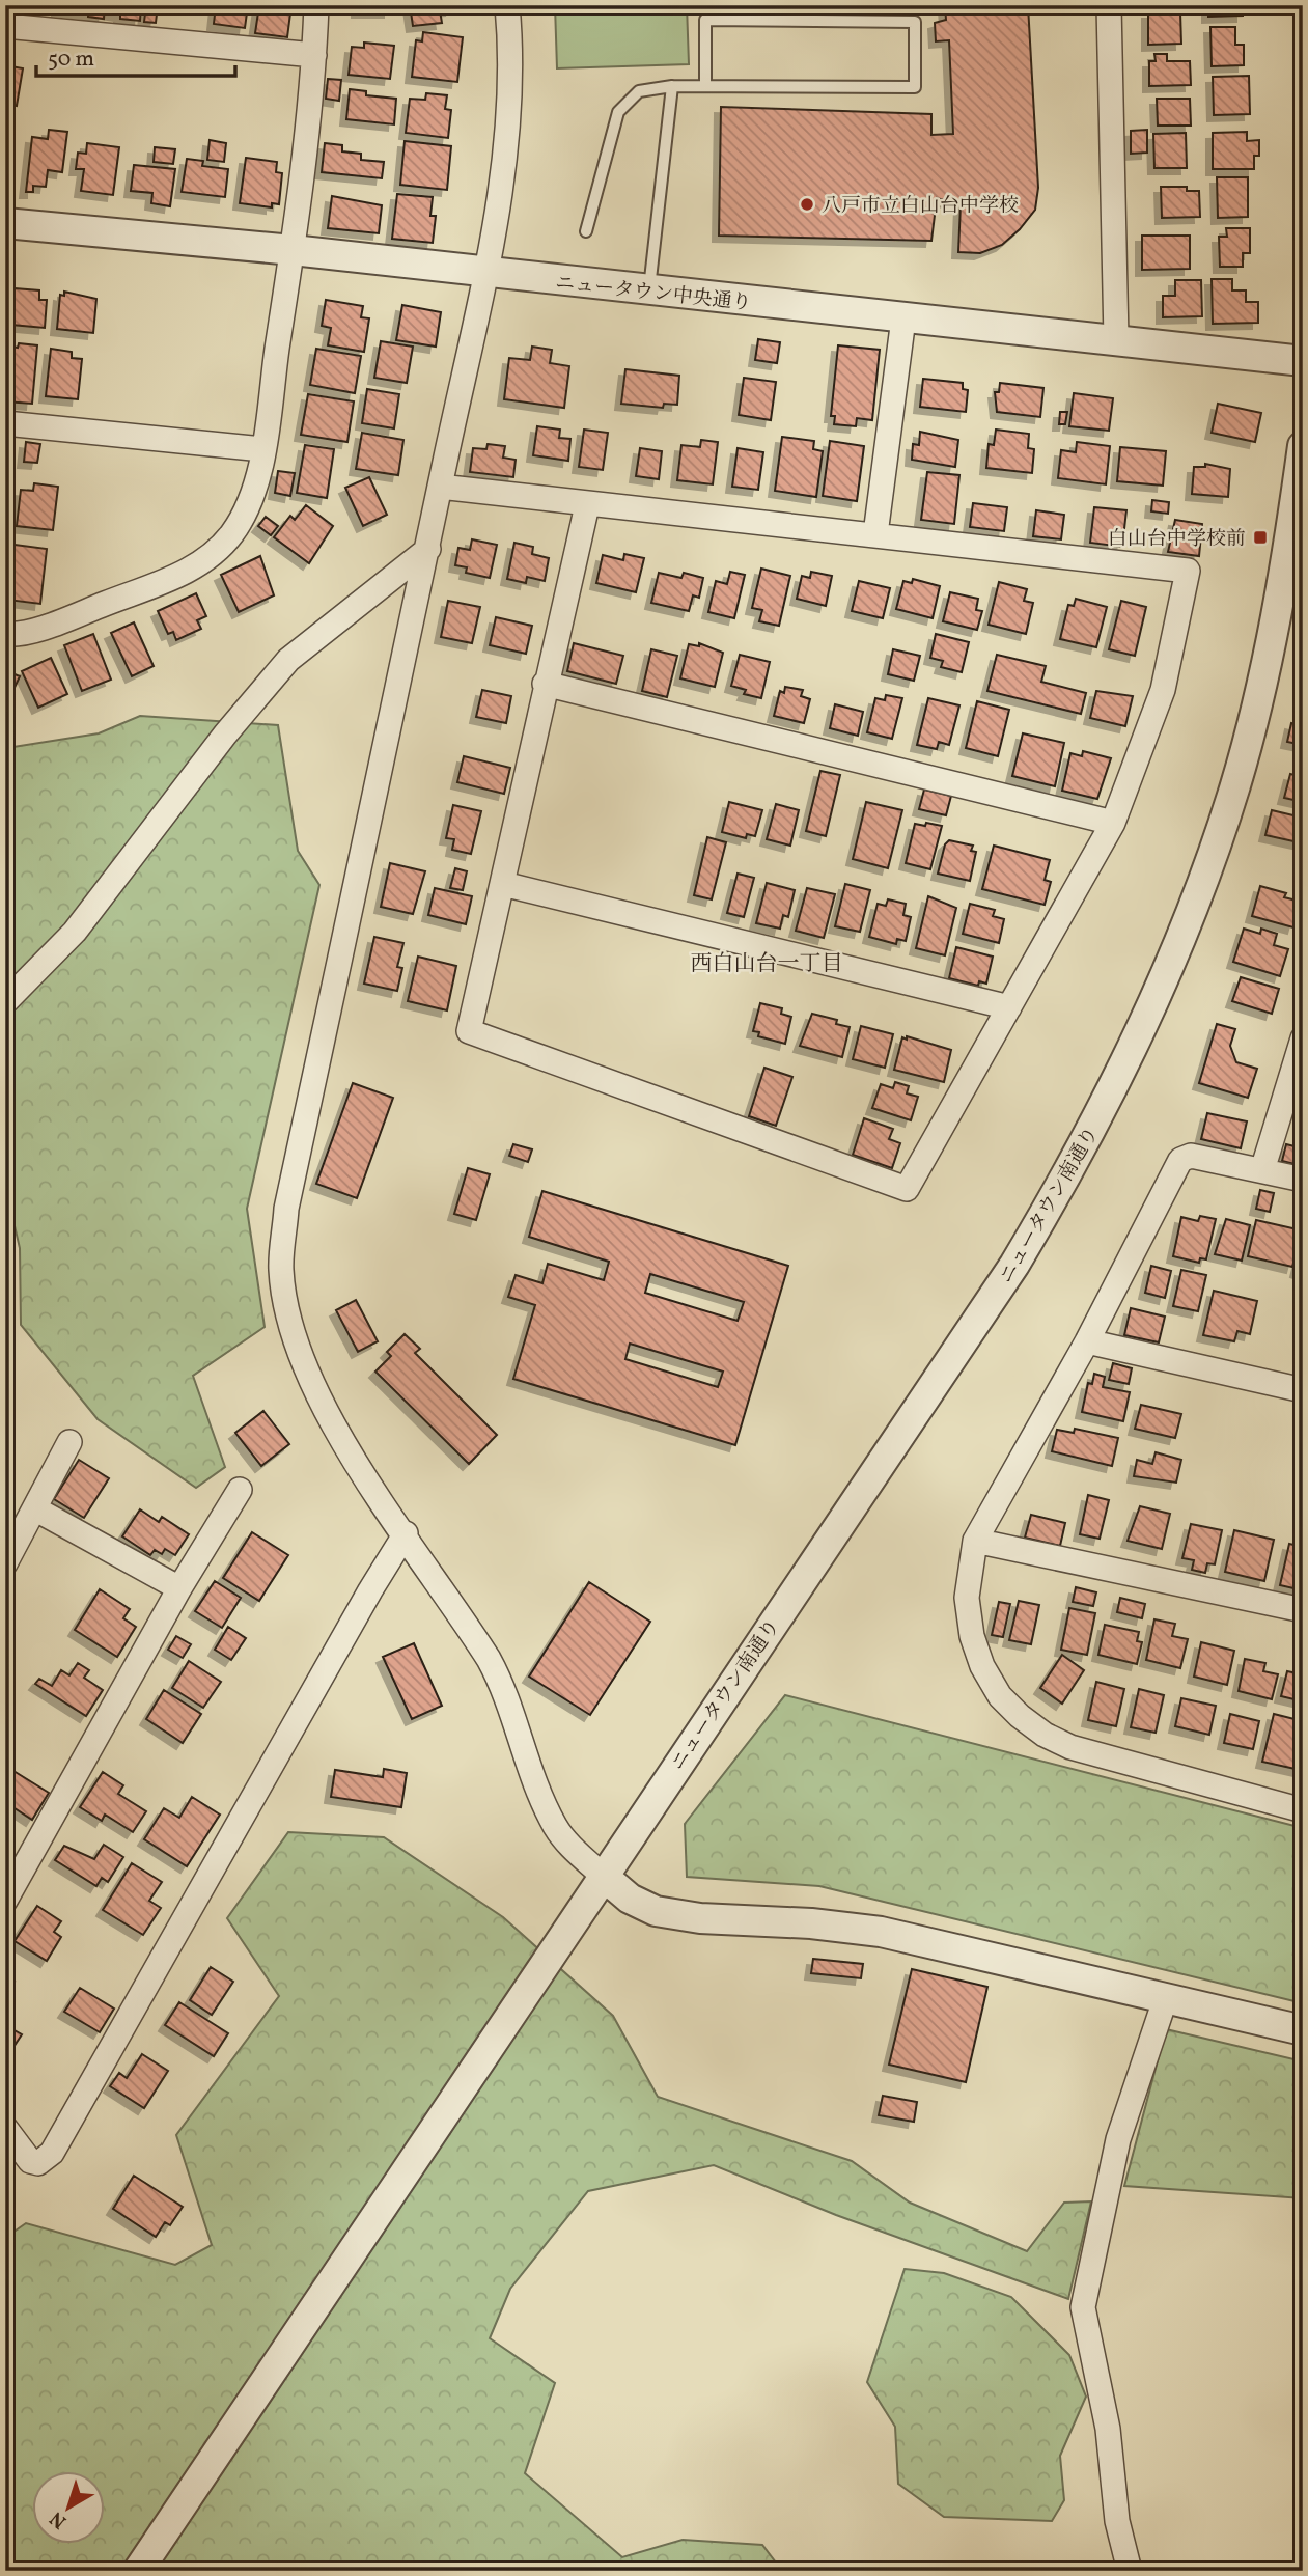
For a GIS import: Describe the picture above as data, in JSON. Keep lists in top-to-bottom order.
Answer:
{
  "streets": {
    "street": ["ニュータウン中央通り", "ニュータウン南通り"]
  },
  "districts": ["西白山台一丁目"],
  "places": {
    "other": ["八戸市立白山台中学校"],
    "transit": ["白山台中学校前"]
  },
  "scale_bar": "50 m",
  "north": "bottom left"
}
